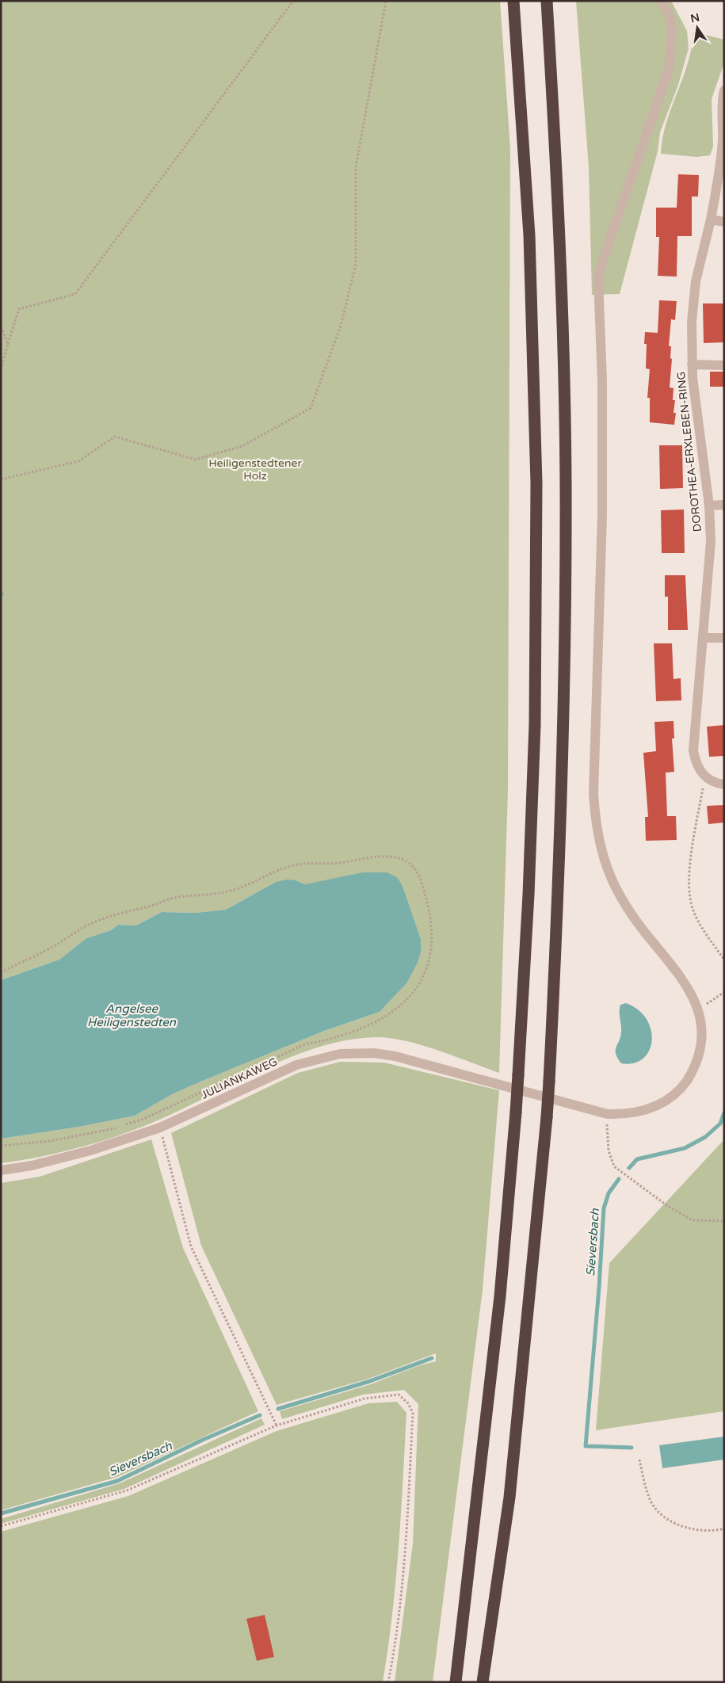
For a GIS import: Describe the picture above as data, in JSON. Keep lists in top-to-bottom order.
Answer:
{
  "streets": {
    "street": ["DOROTHEA-ERXLEBEN-RING", "JULIANKAWEG"]
  },
  "water": ["Angelsee Heiligenstedten", "Sieversbach"],
  "parks": ["Heiligenstedtener Holz"],
  "north": "top"
}
